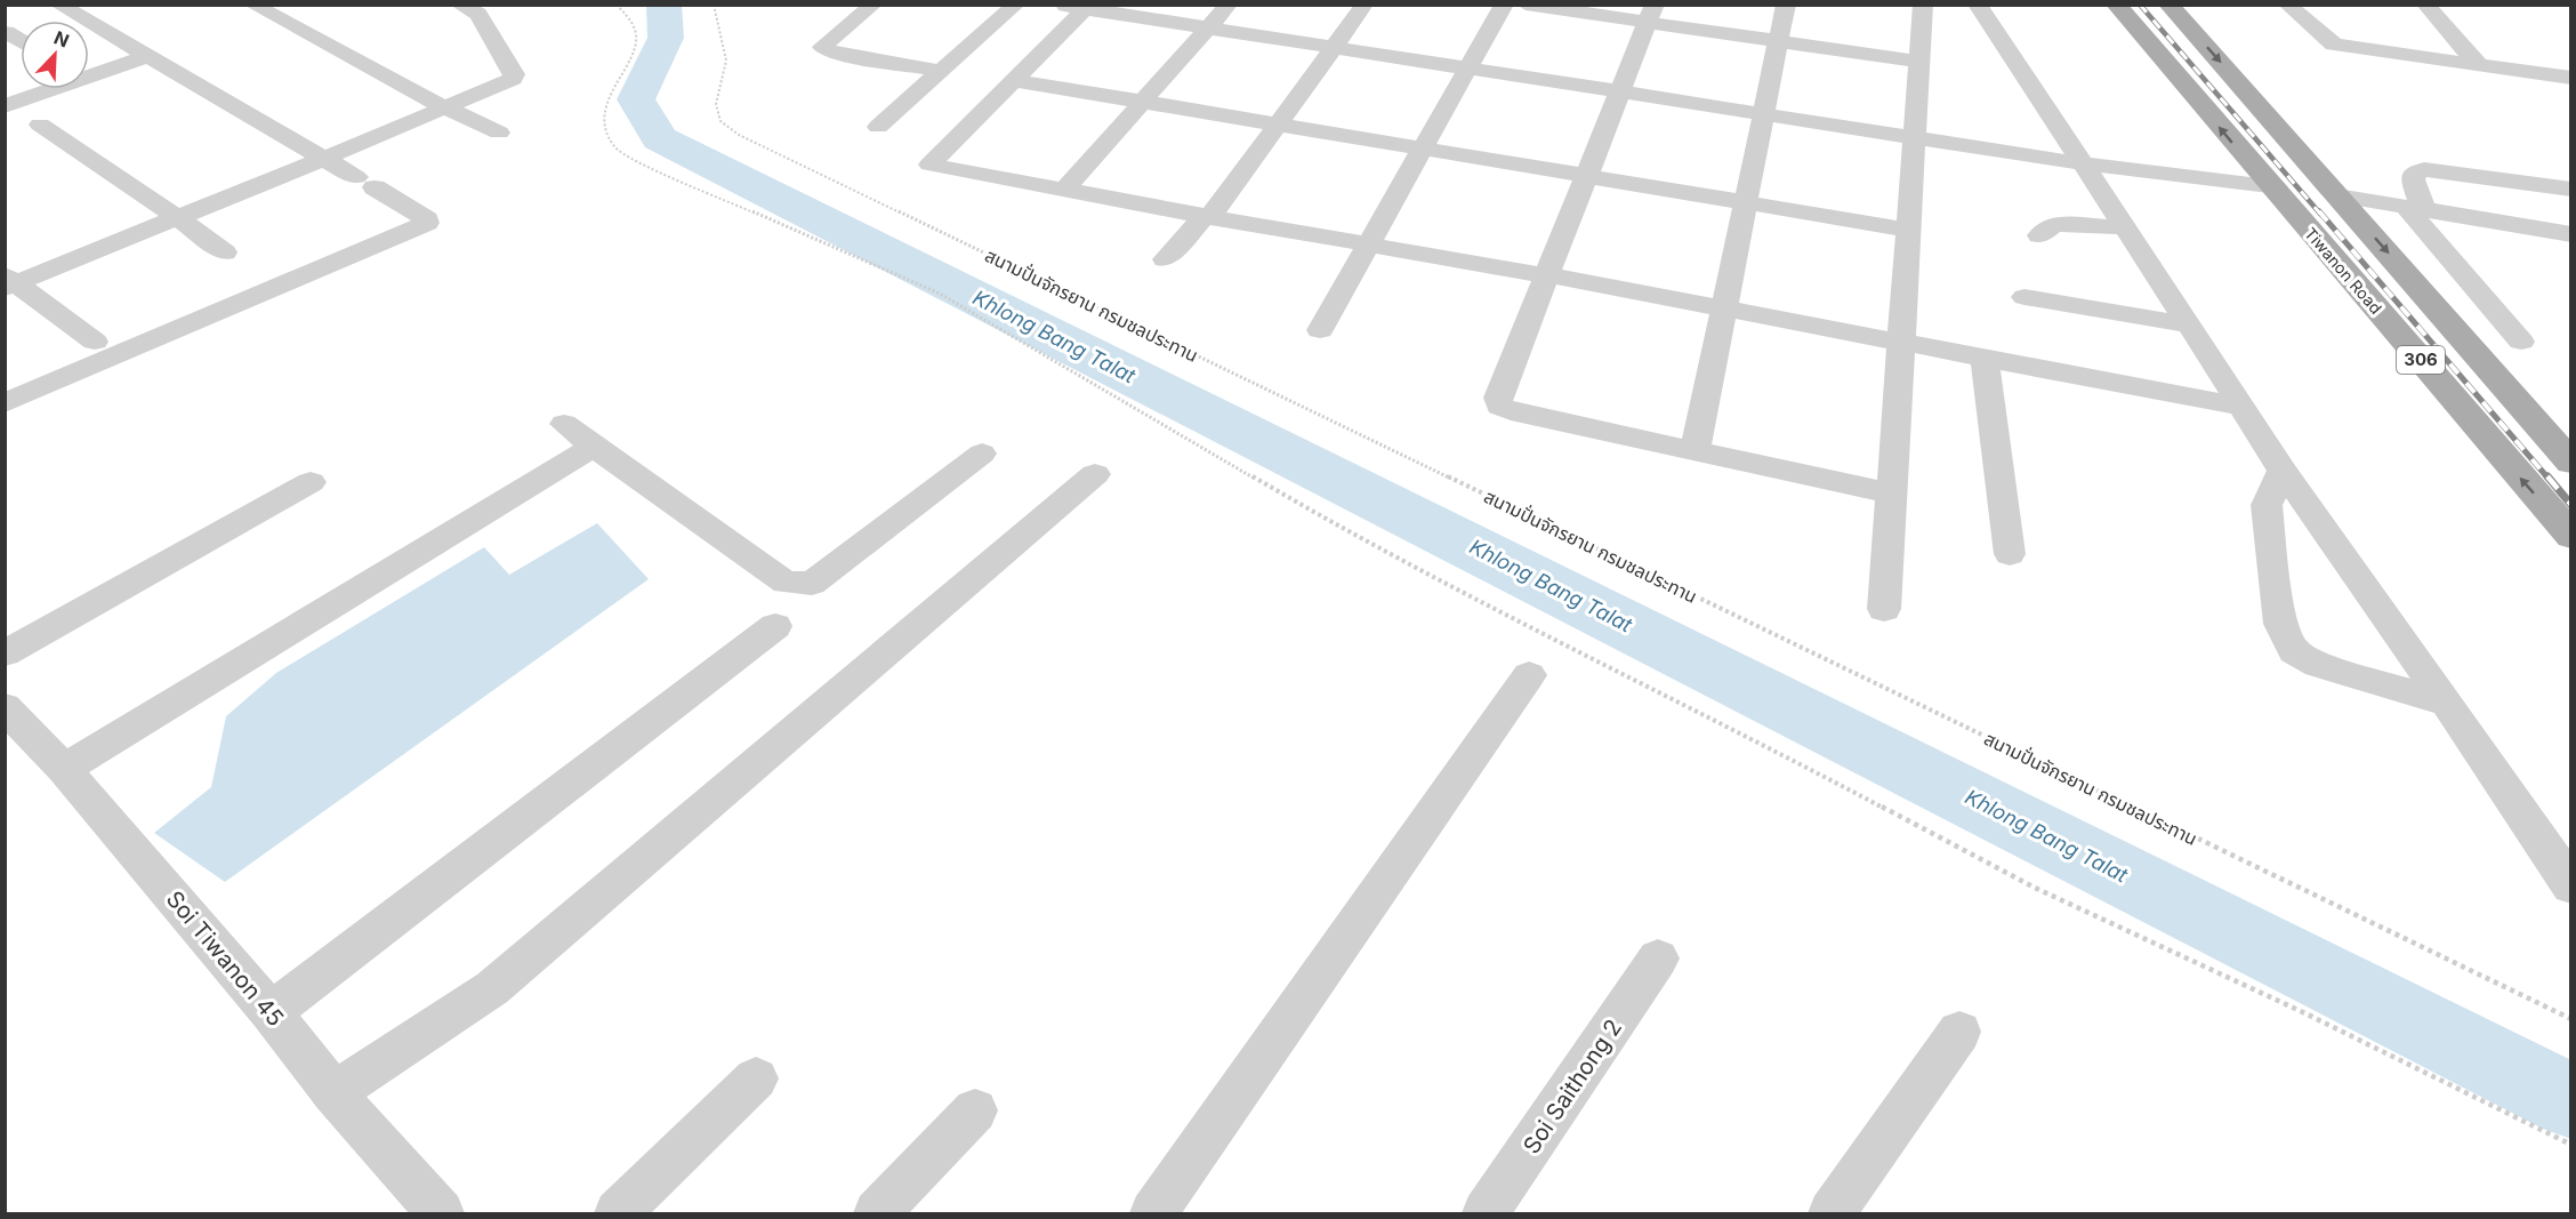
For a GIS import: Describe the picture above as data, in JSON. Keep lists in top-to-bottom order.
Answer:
{
  "streets": {
    "main road": ["Tiwanon Road", "306"],
    "street": ["Soi Tiwanon 45", "Soi Saithong 2"],
    "path": ["สนามปั่นจักรยาน กรมชลประทาน"]
  },
  "water": ["Khlong Bang Talat"],
  "north": "top right"
}
